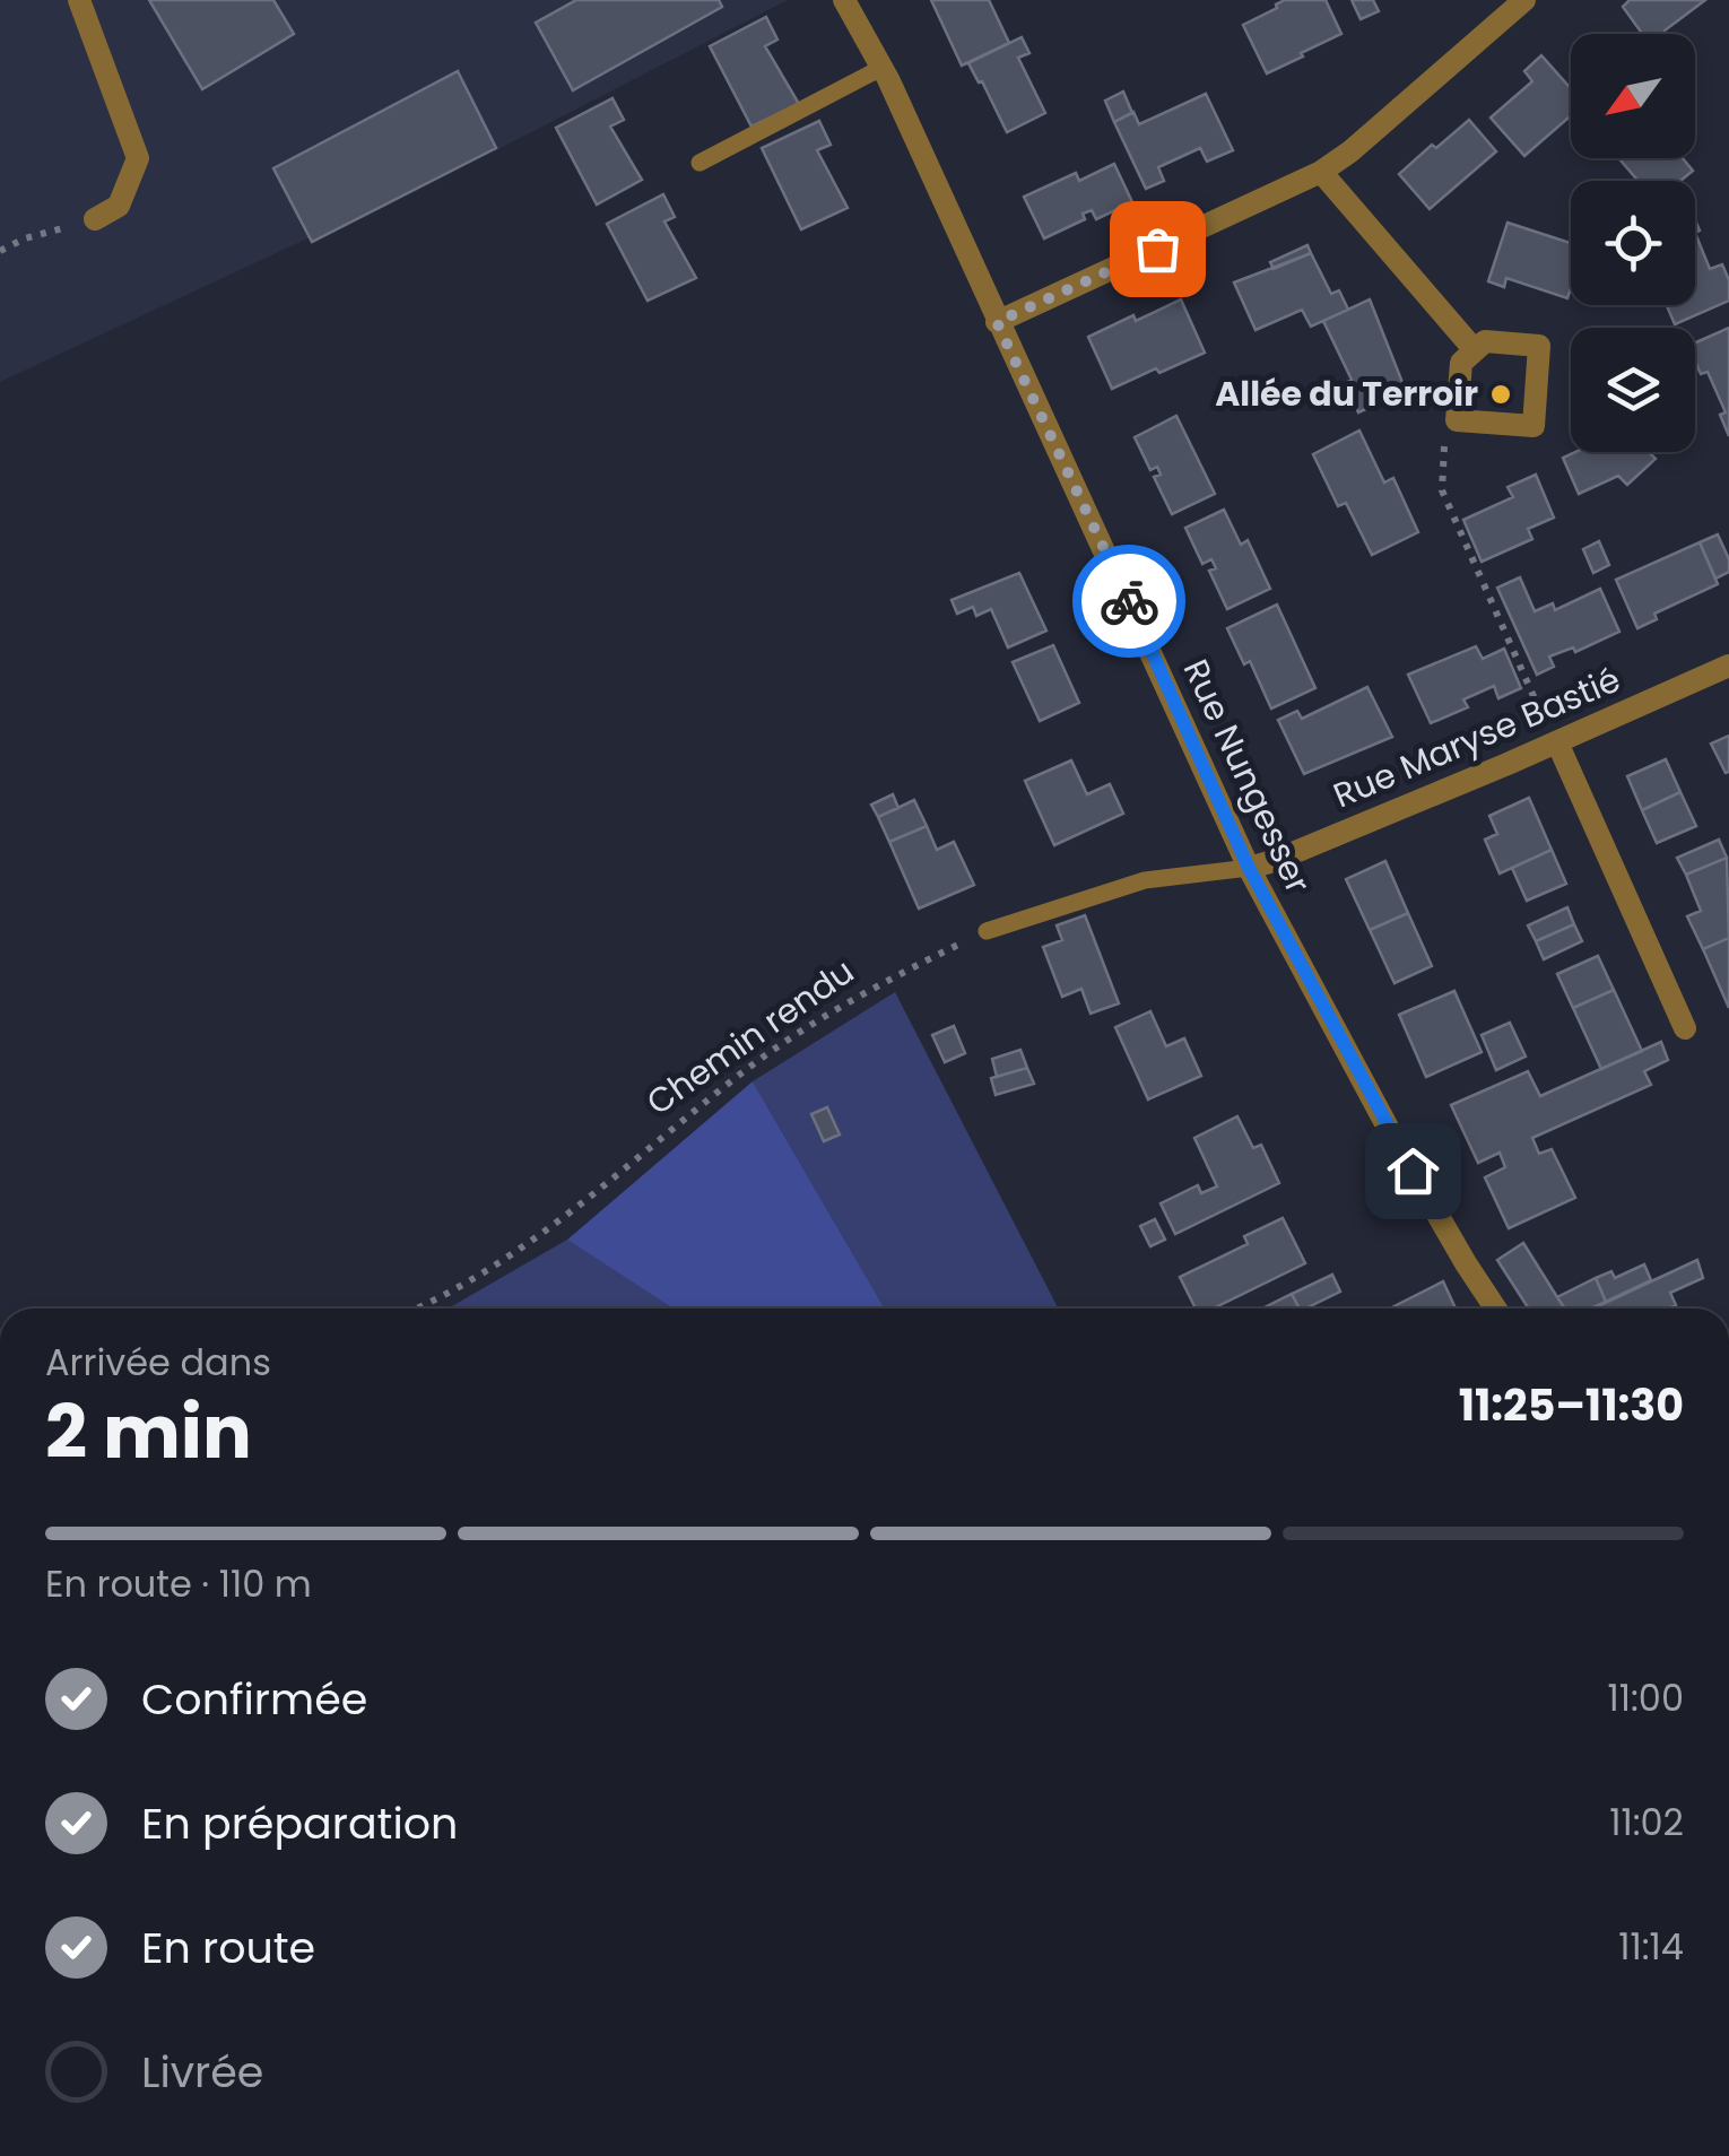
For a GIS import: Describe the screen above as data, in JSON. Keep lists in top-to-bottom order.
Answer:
{
  "streets": {
    "street": ["Rue Maryse Bastié", "Rue Nungesser"],
    "path": ["Chemin rendu"]
  },
  "crossings": [
    ["Rue Maryse Bastié", "Rue Nungesser"]
  ],
  "places": ["Allée du Terroir"],
  "north": "bottom left",
  "page": {
    "heading": ["2 min", "Arrivée dans", "11:25–11:30"],
    "bar": "En route · 110 m",
    "list": [
      ["Confirmée", "11:00"],
      ["En préparation", "11:02"],
      ["En route", "11:14"],
      "Livrée"
    ]
  }
}
